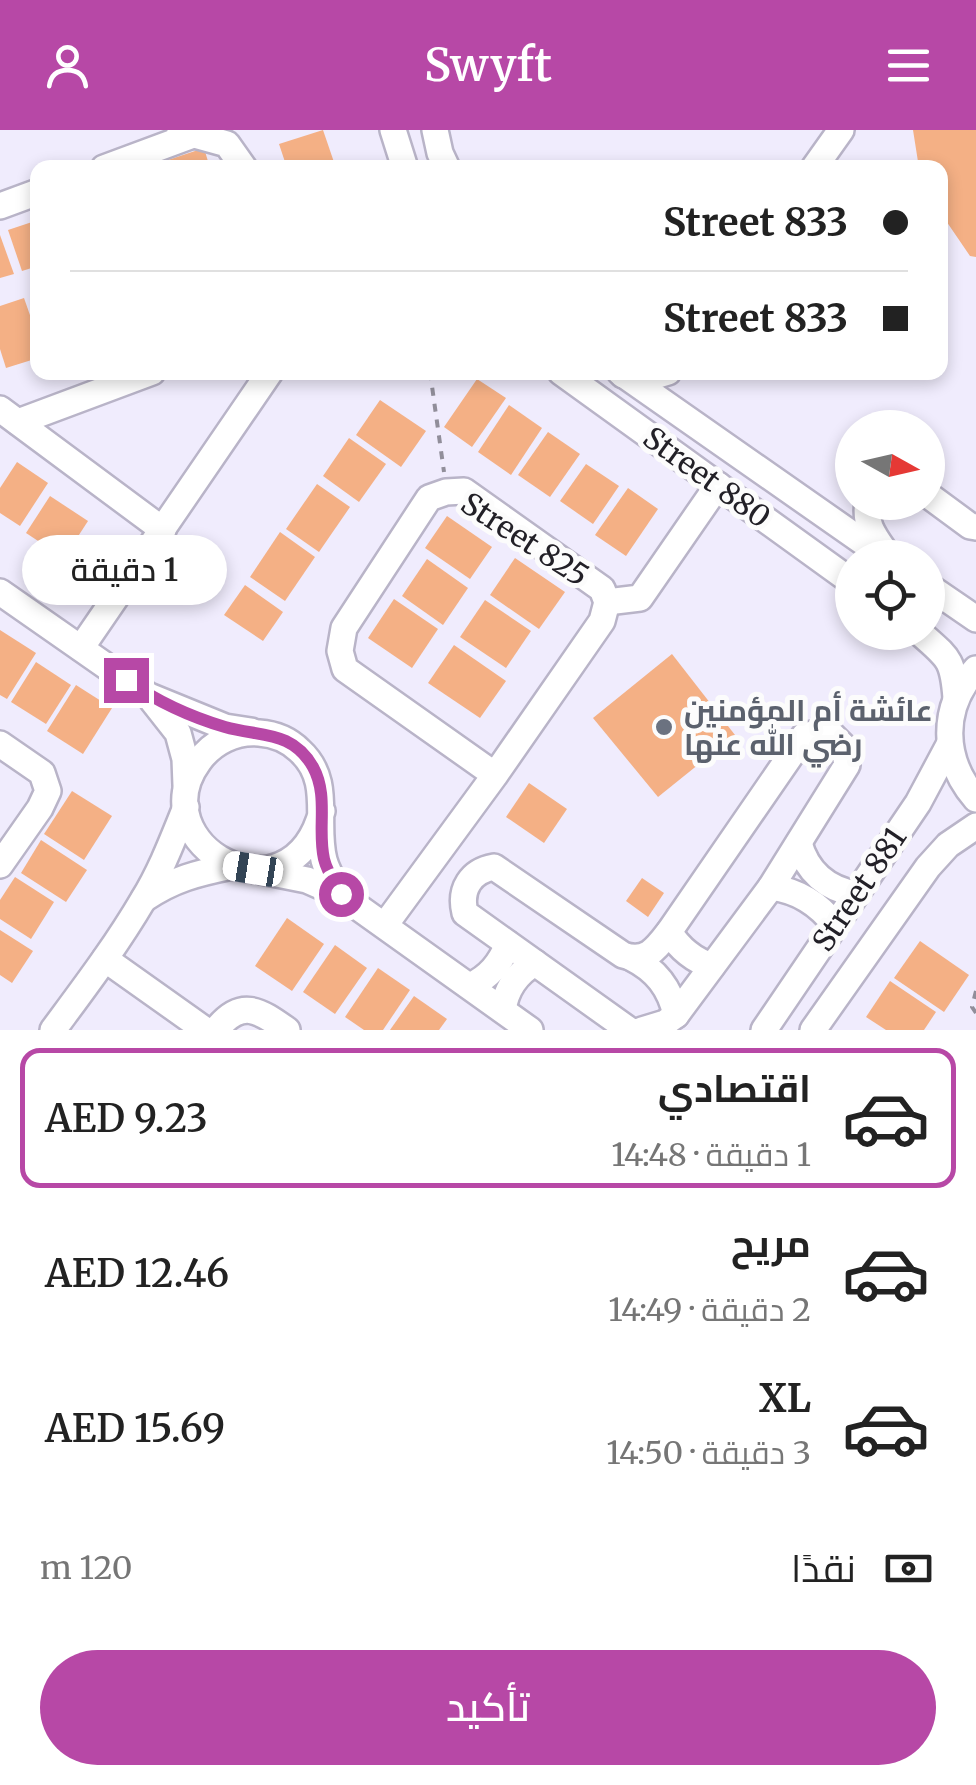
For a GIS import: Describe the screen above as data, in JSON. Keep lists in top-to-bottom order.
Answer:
{
  "streets": {
    "street": ["Street 880", "Street 825", "Street 881"]
  },
  "places": ["عائشة أم المؤمنين رضي الله عنها"],
  "north": "right",
  "page": {
    "header": "Swyft",
    "banner": ["Street 833", "Street 833"],
    "bubble": "1 دقيقة",
    "list": [
      {
        "name": "اقتصادي",
        "note": "1 دقيقة · 14:48",
        "value": "AED 9.23"
      },
      {
        "name": "مريح",
        "note": "2 دقيقة · 14:49",
        "value": "AED 12.46"
      },
      {
        "name": "XL",
        "note": "3 دقيقة · 14:50",
        "value": "AED 15.69"
      }
    ],
    "pay": ["نقدًا", "120 m"],
    "buttons": "تأكيد"
  }
}
